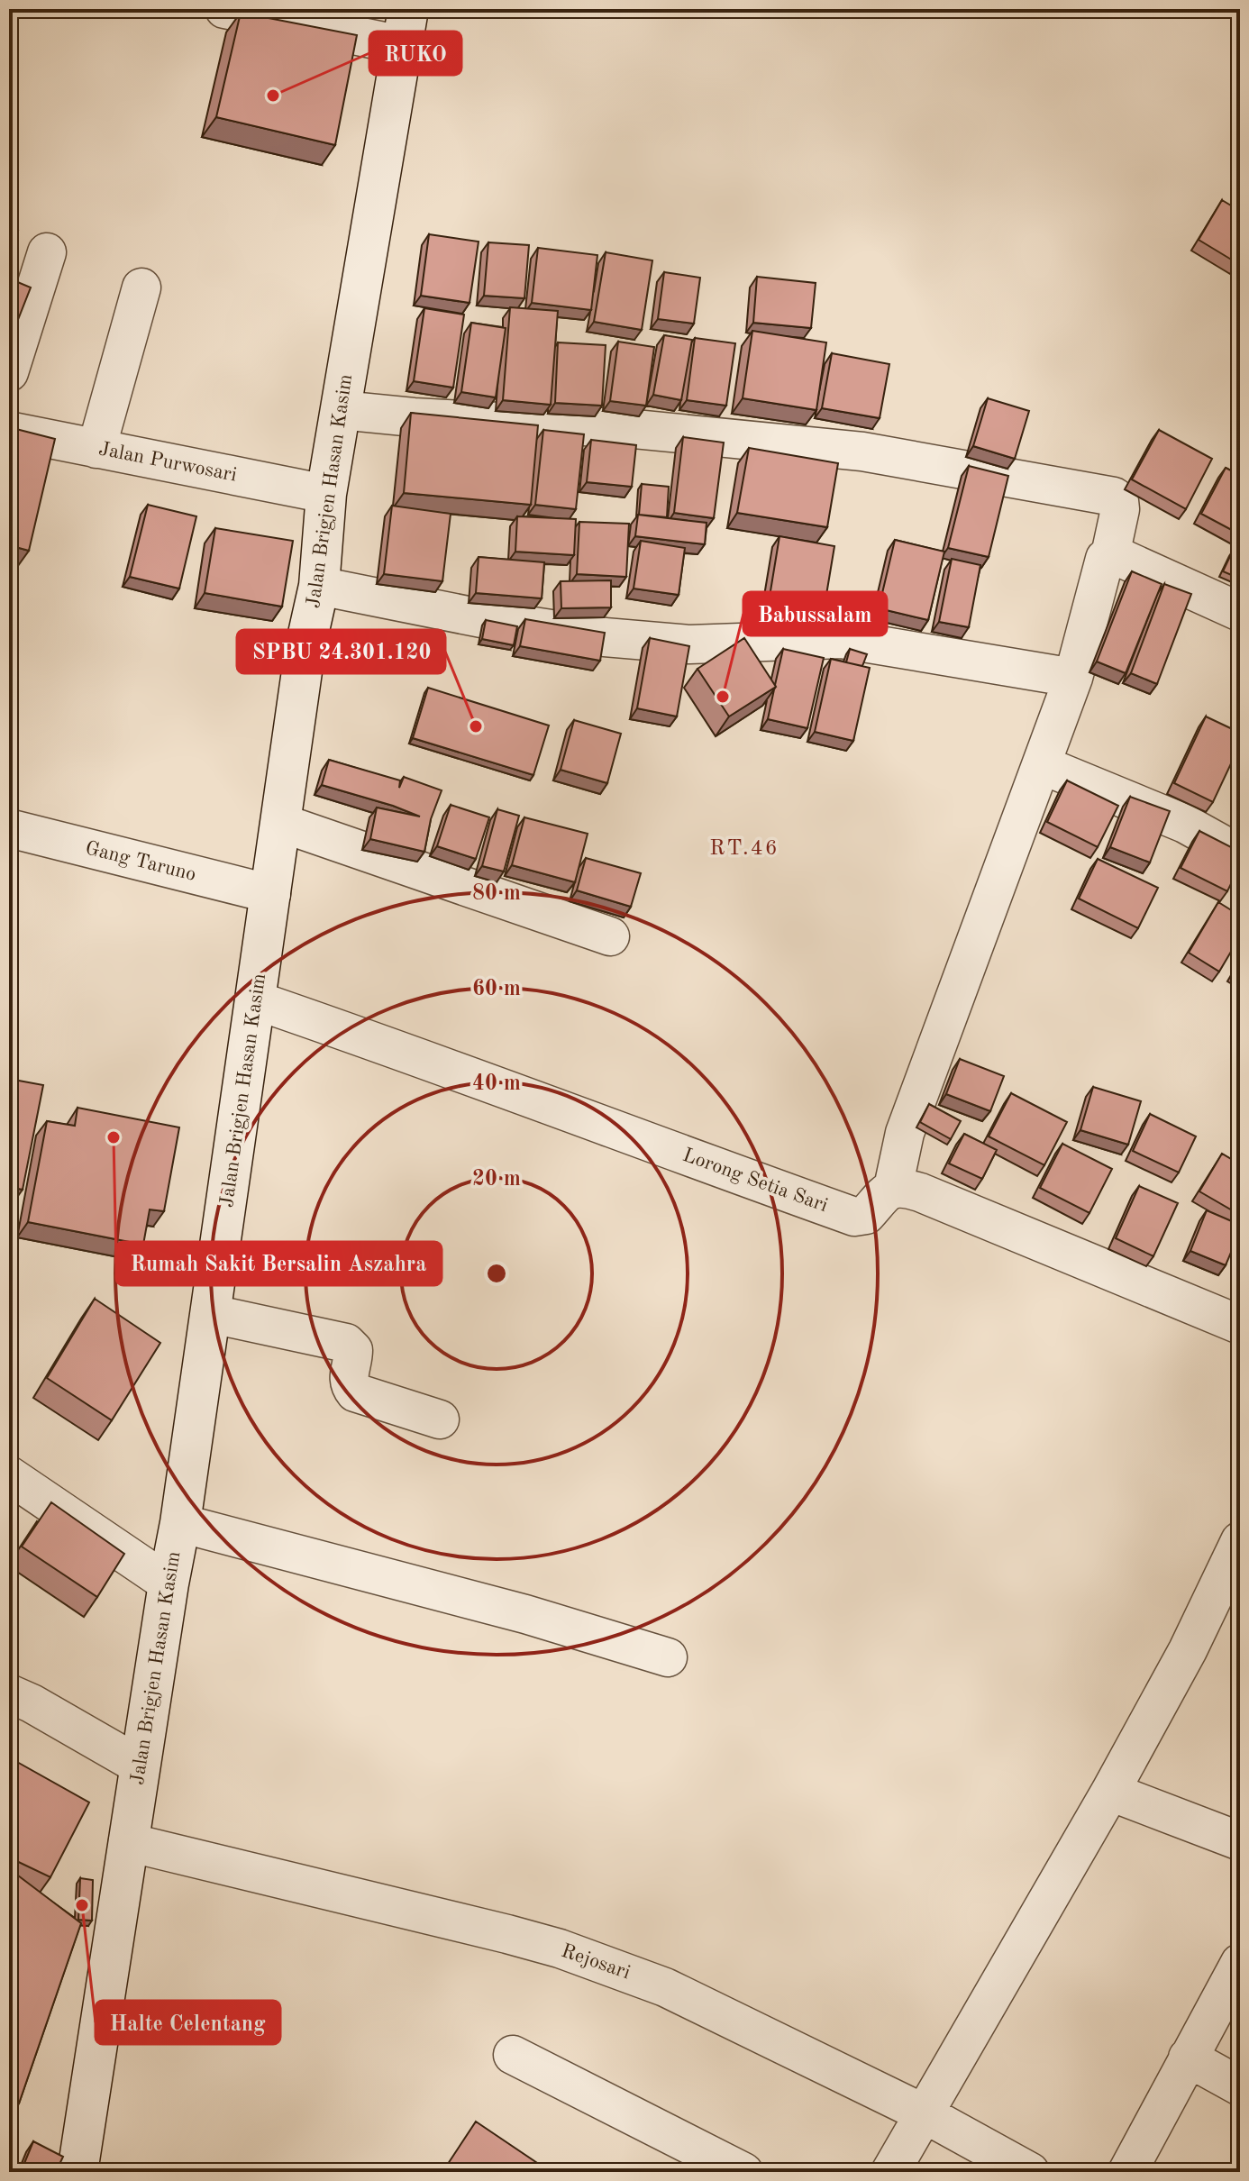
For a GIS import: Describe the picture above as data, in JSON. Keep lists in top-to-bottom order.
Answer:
{
  "streets": {
    "street": [
      "Jalan Purwosari",
      "Jalan Brigjen Hasan Kasim",
      "Gang Taruno",
      "Lorong Setia Sari",
      "Rejosari"
    ]
  },
  "crossings": [
    ["Jalan Purwosari", "Jalan Brigjen Hasan Kasim"],
    ["Jalan Brigjen Hasan Kasim", "Gang Taruno"],
    ["Jalan Brigjen Hasan Kasim", "Lorong Setia Sari"],
    ["Jalan Brigjen Hasan Kasim", "Rejosari"]
  ],
  "districts": ["RT.46"],
  "places": [
    "RUKO",
    "Babussalam",
    "SPBU 24.301.120",
    "Rumah Sakit Bersalin Aszahra",
    "Halte Celentang"
  ],
  "rings": [
    "80 m",
    "60 m",
    "40 m",
    "20 m"
  ]
}
